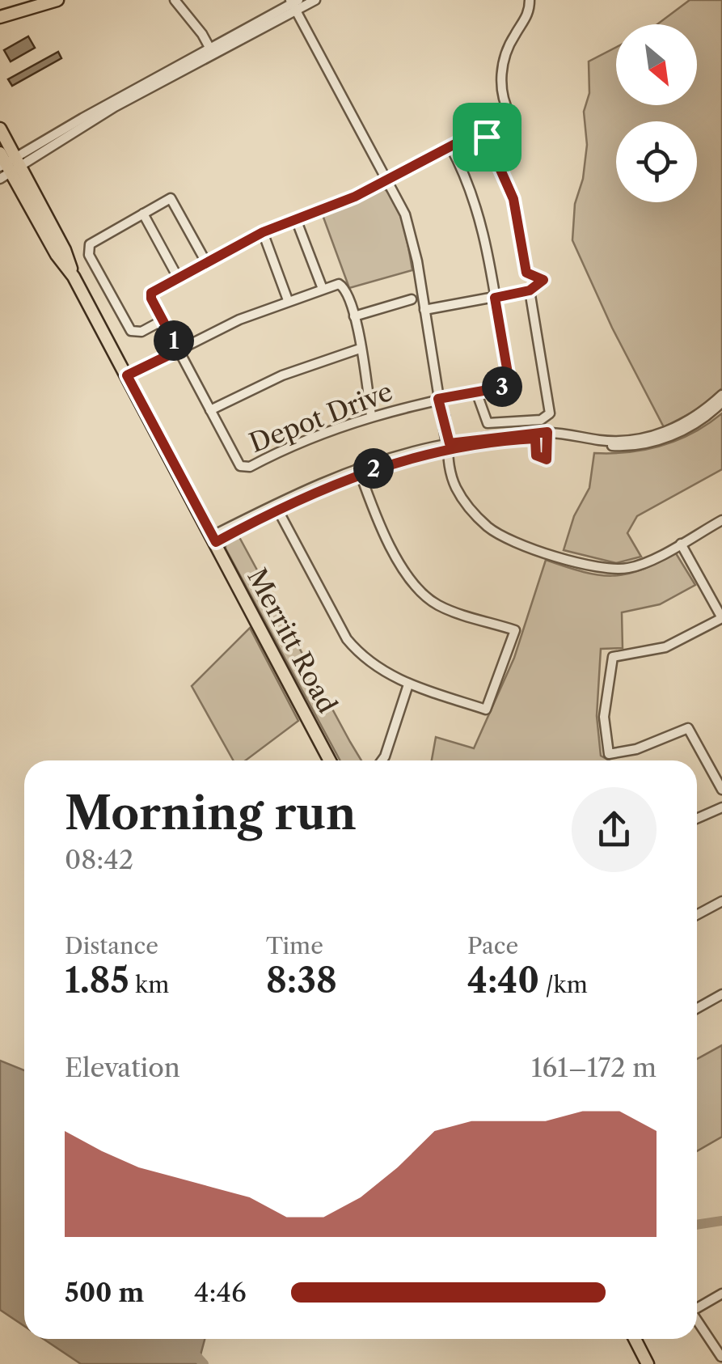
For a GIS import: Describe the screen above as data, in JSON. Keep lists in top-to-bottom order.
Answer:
{
  "streets": {
    "main road": ["Merritt Road"],
    "street": ["Depot Drive"]
  },
  "north": "bottom right",
  "page": {
    "pins": ["1", "3", "2"],
    "heading": ["Morning run", "08:42"],
    "stats": [
      ["Distance", "1.85 km"],
      ["Time", "8:38"],
      ["Pace", "4:40 /km"]
    ],
    "chart": ["Elevation", "161–172 m"],
    "list": [
      {
        "name": "500 m",
        "note": "4:46"
      }
    ]
  }
}
